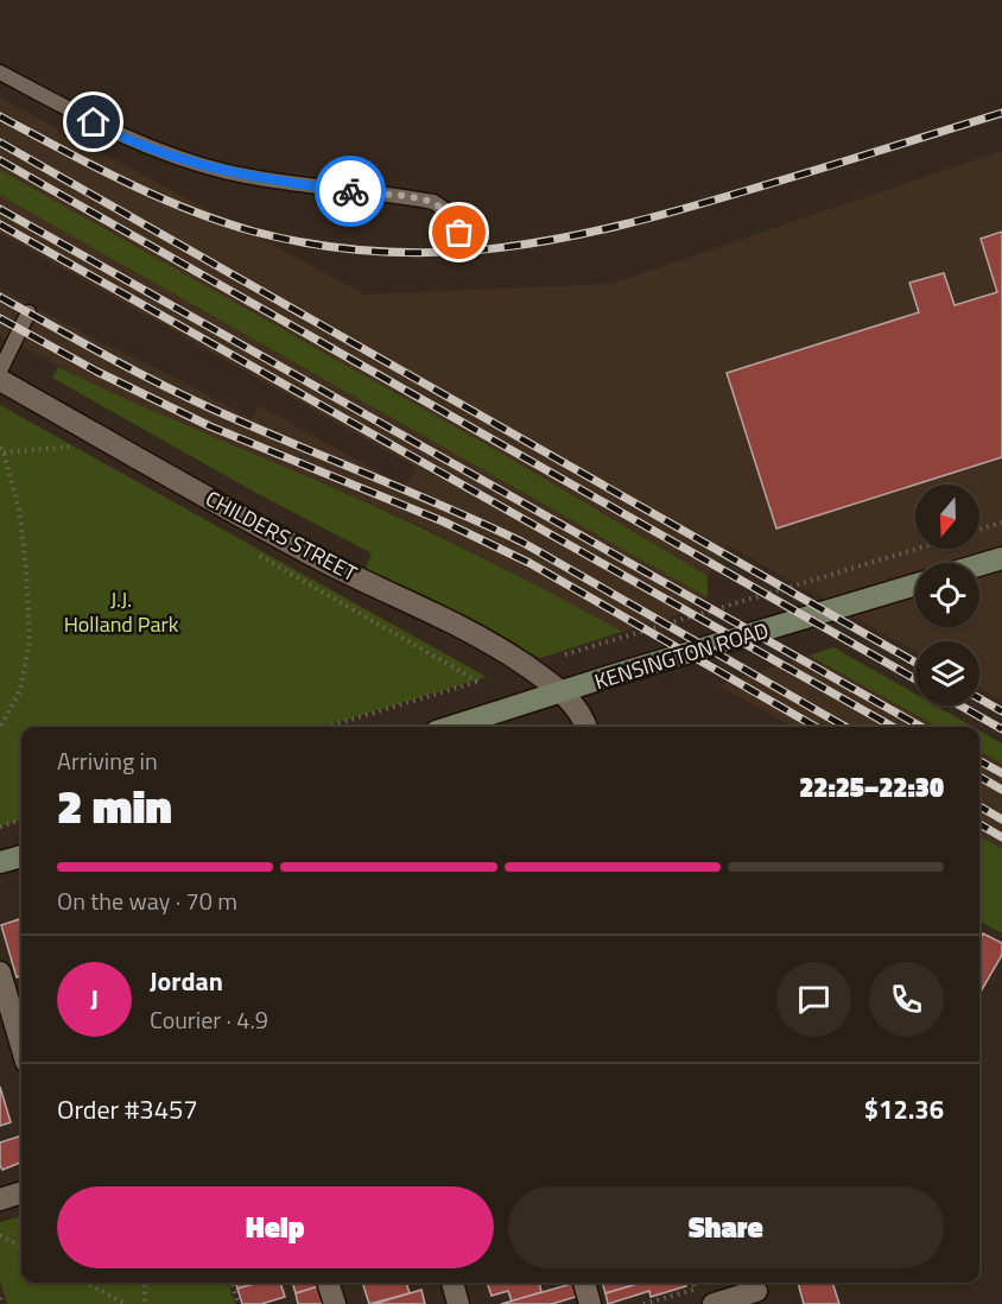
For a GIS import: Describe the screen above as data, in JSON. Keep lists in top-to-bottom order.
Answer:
{
  "streets": {
    "street": ["CHILDERS STREET", "KENSINGTON ROAD"]
  },
  "crossings": [
    ["CHILDERS STREET", "KENSINGTON ROAD"]
  ],
  "parks": ["J.J. Holland Park"],
  "north": "bottom",
  "page": {
    "heading": ["2 min", "Arriving in", "22:25–22:30"],
    "panel": [
      "Jordan",
      "Courier · 4.9",
      "Order #3457",
      "$12.36"
    ],
    "bar": "On the way · 70 m",
    "round": "J",
    "buttons": ["Help", "Share"]
  }
}
